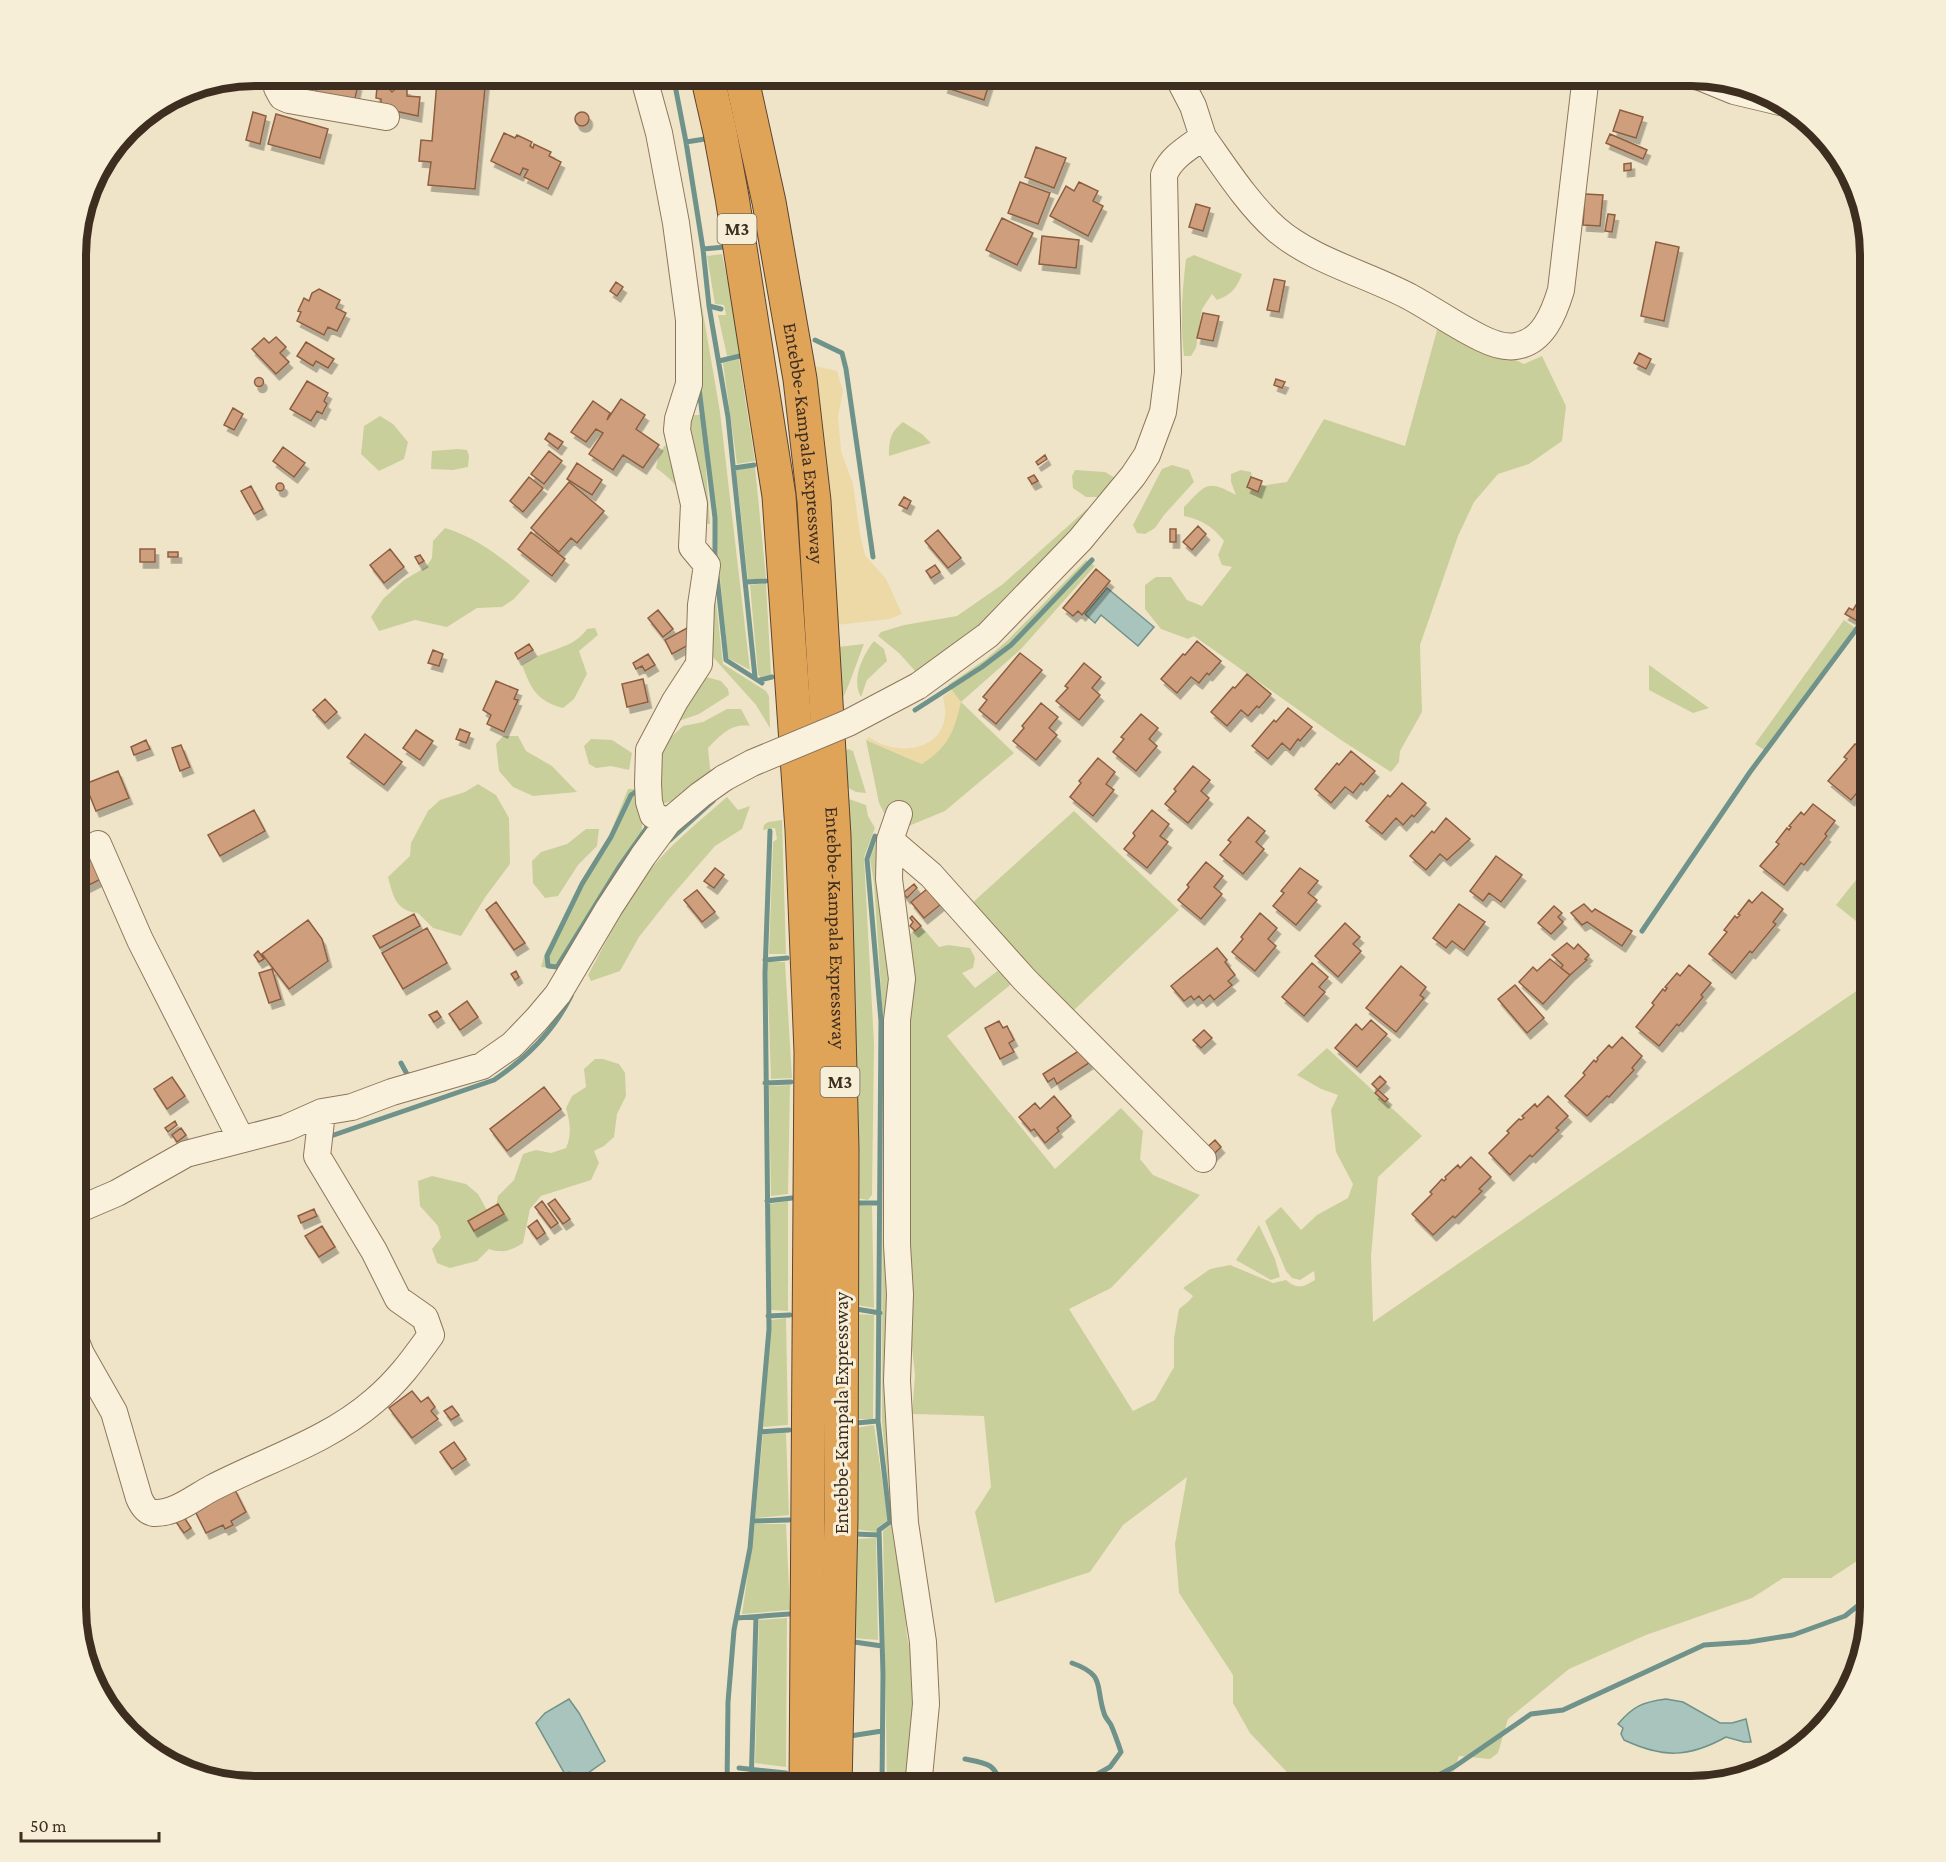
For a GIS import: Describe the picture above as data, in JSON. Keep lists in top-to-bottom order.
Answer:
{
  "streets": {
    "highway": ["M3", "Entebbe-Kampala Expressway"]
  },
  "scale_bar": "50 m"
}
